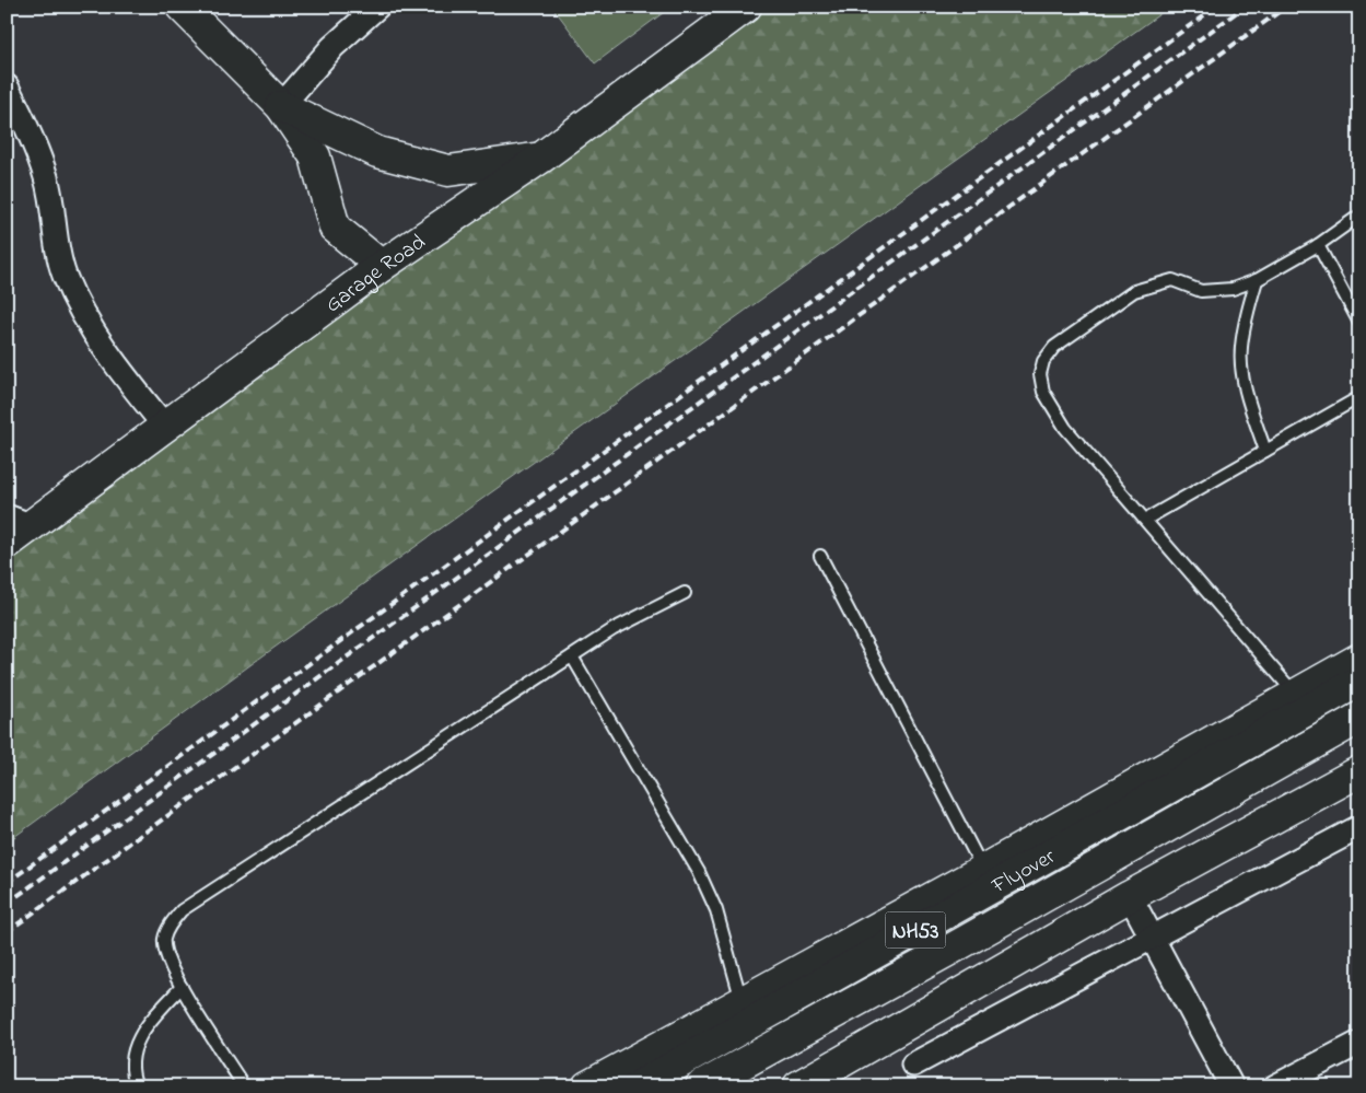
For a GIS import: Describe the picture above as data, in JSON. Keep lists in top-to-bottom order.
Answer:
{
  "streets": {
    "main road": ["Garage Road", "Flyover", "NH53"]
  },
  "crossings": [
    ["Flyover", "NH53"]
  ]
}
